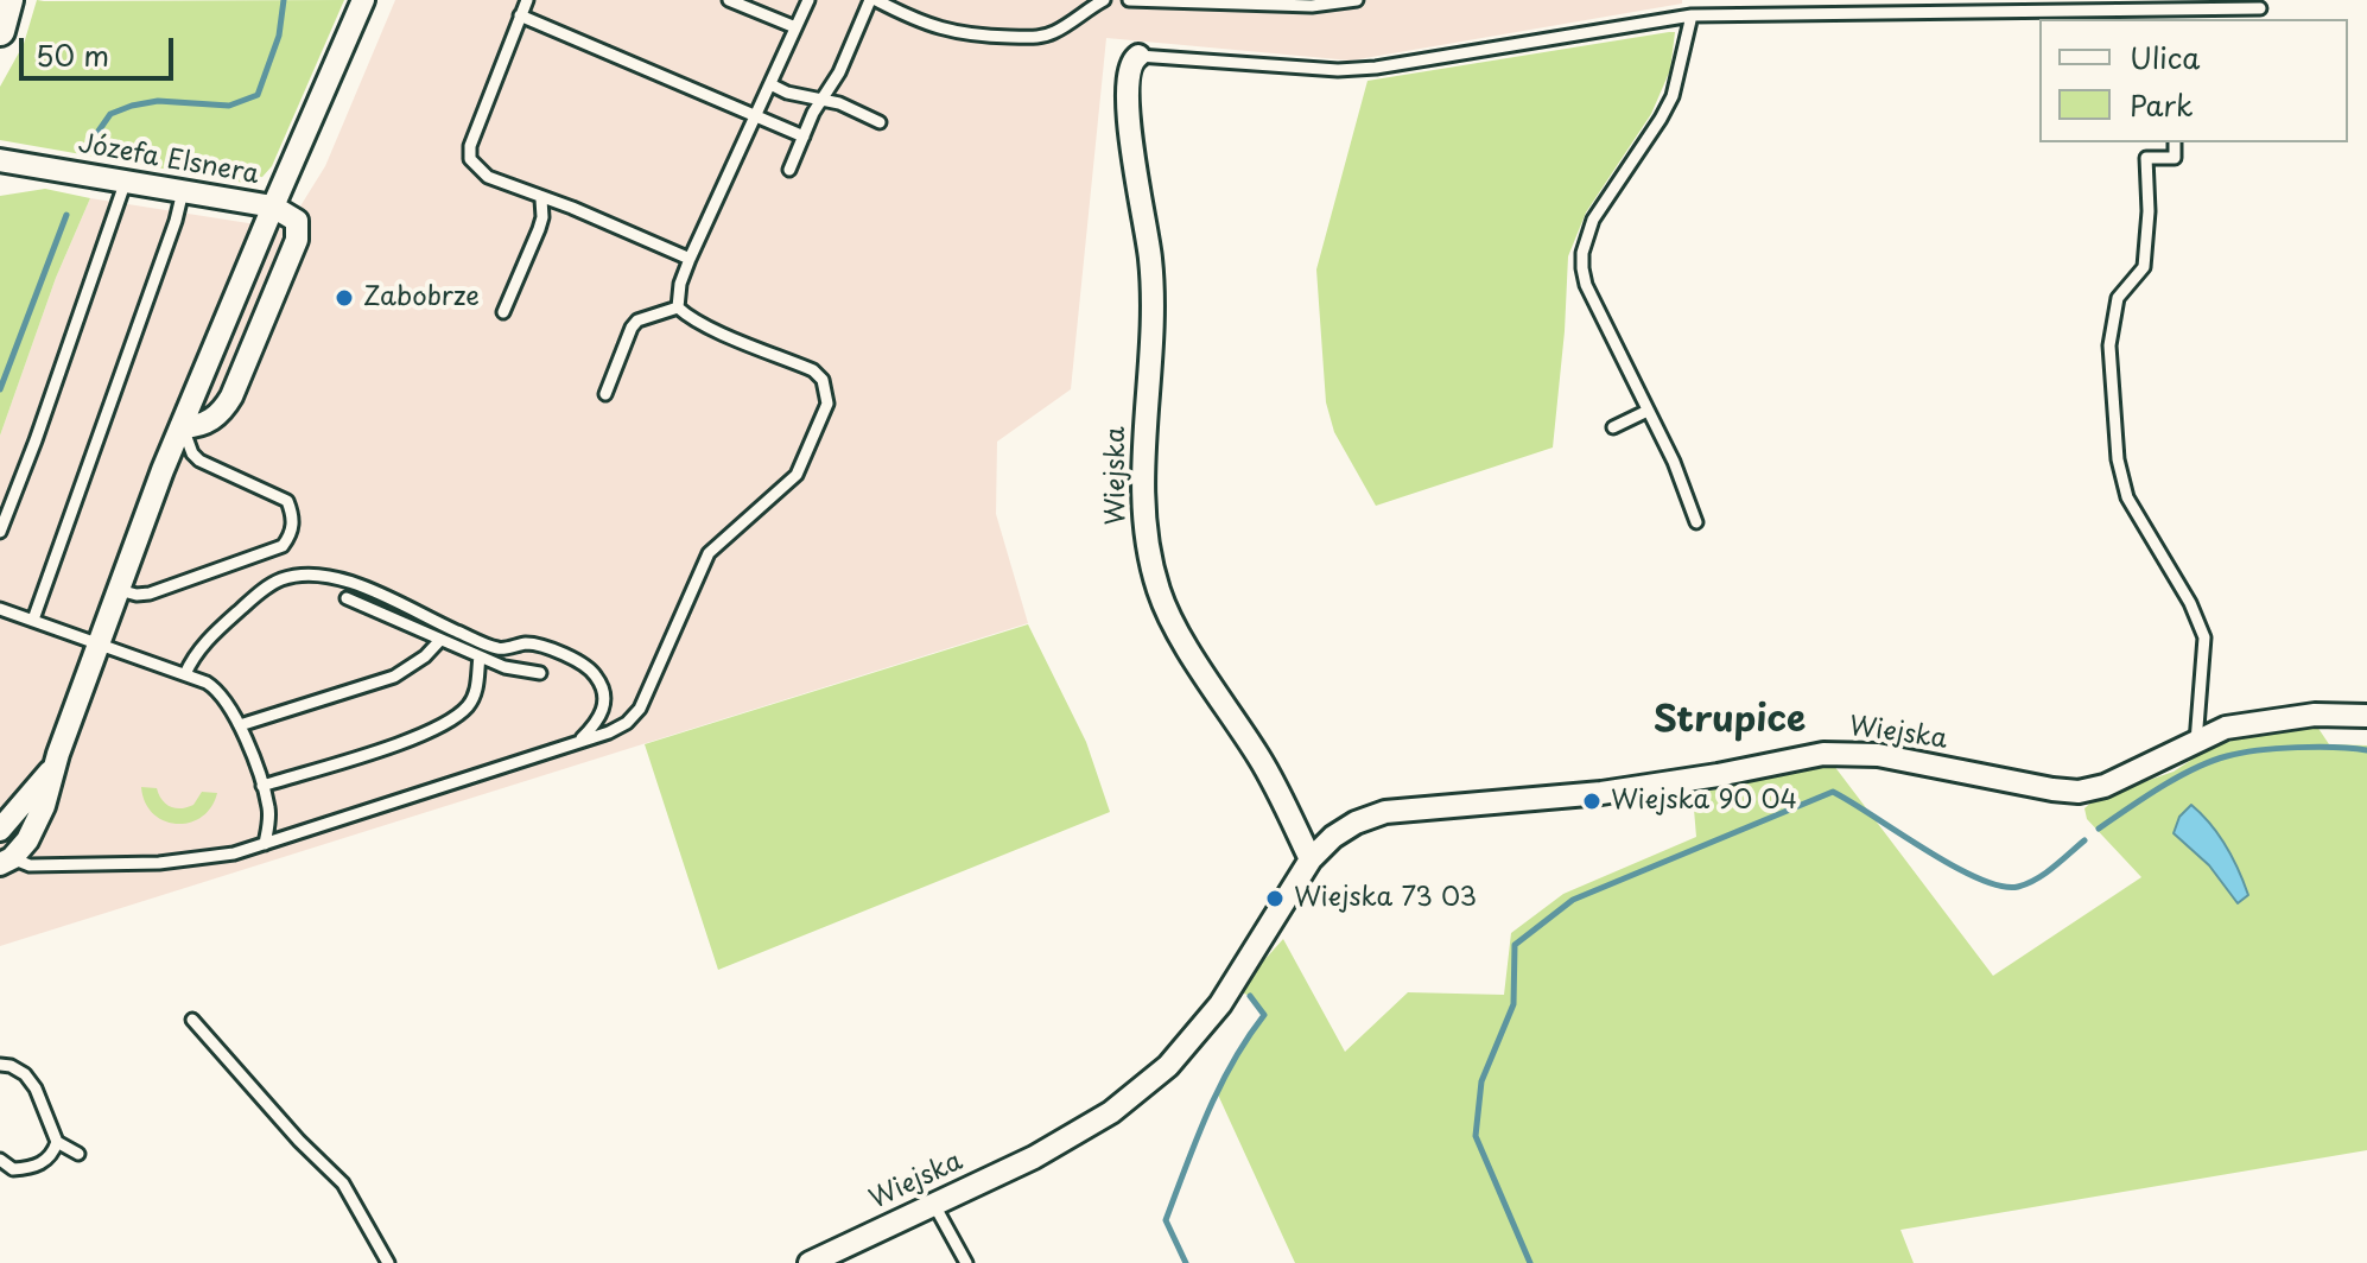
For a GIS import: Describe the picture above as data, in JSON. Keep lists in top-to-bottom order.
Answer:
{
  "streets": {
    "street": ["Józefa Elsnera", "Wiejska"]
  },
  "districts": ["Strupice"],
  "places": ["Zabobrze", "Wiejska 90 04", "Wiejska 73 03"],
  "legend": ["Ulica", "Park"],
  "scale_bar": "50 m"
}
